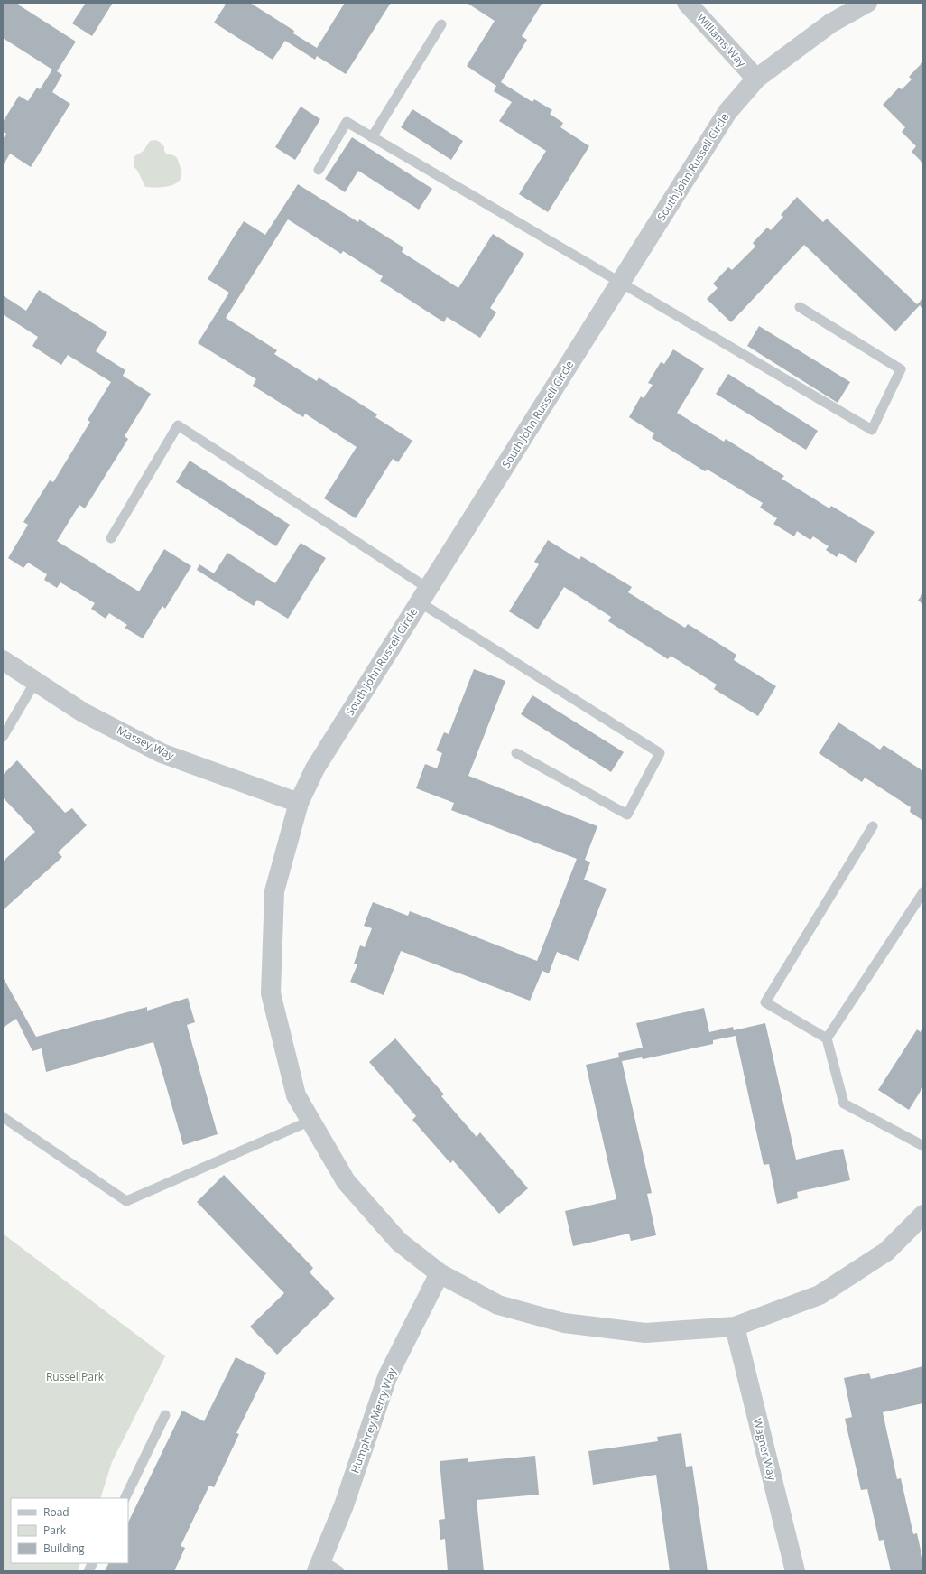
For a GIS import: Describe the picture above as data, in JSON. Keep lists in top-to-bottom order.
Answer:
{
  "streets": {
    "street": [
      "Williams Way",
      "South John Russell Circle",
      "Massey Way",
      "Humphrey Merry Way",
      "Wagner Way"
    ]
  },
  "crossings": [
    ["Williams Way", "South John Russell Circle"],
    ["South John Russell Circle", "Massey Way"],
    ["South John Russell Circle", "Humphrey Merry Way"],
    ["South John Russell Circle", "Wagner Way"]
  ],
  "parks": ["Russel Park"],
  "legend": ["Road", "Park", "Building"]
}
